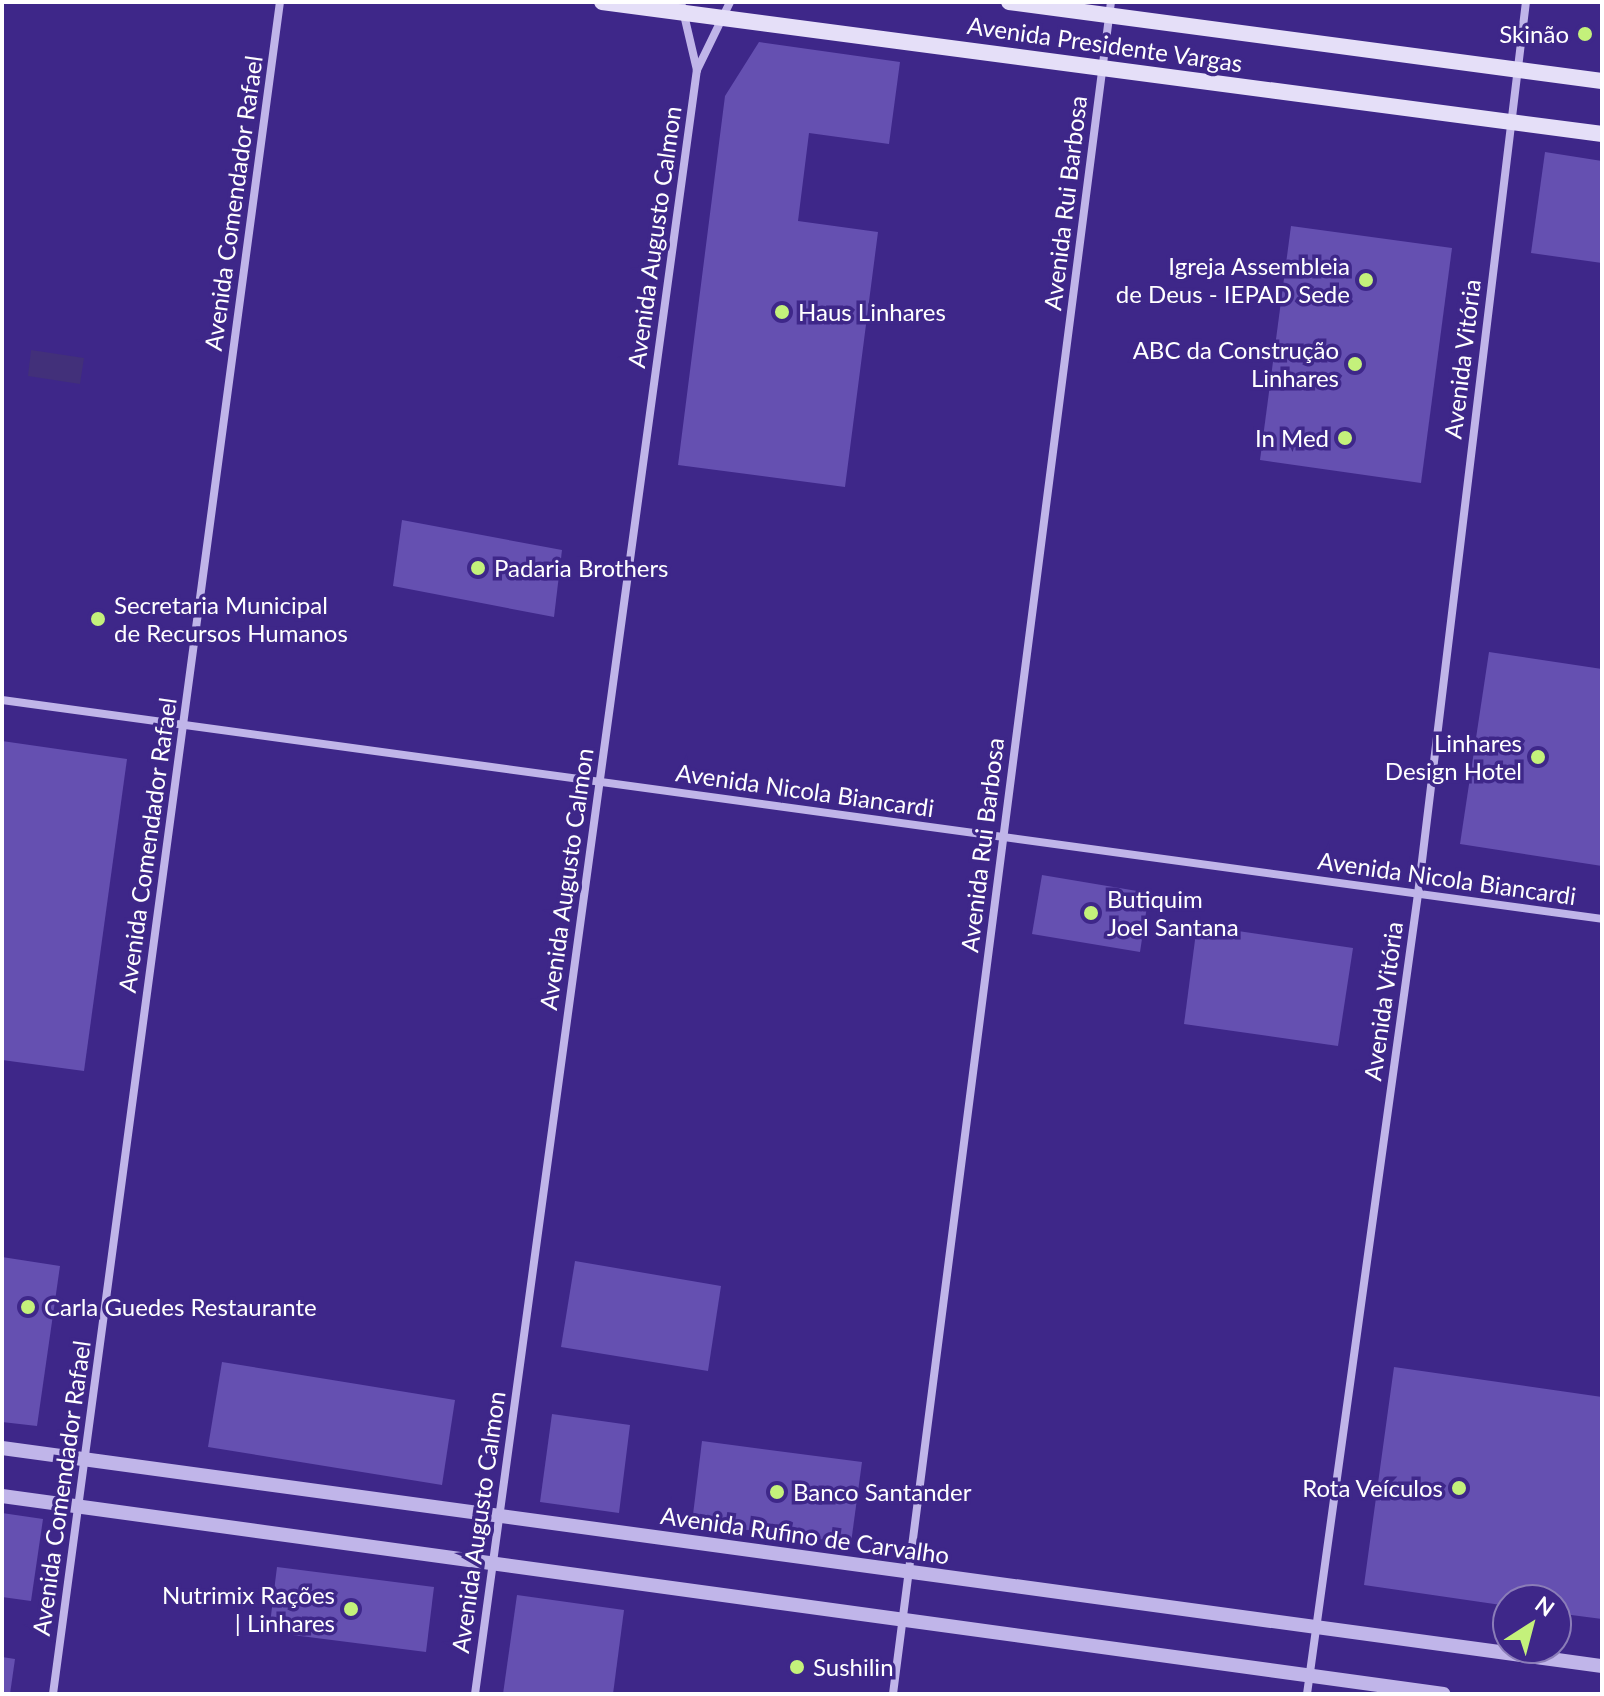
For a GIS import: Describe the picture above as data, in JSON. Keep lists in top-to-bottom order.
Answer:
{
  "streets": {
    "main road": ["Avenida Presidente Vargas"],
    "street": [
      "Avenida Comendador Rafael",
      "Avenida Rui Barbosa",
      "Avenida Augusto Calmon",
      "Avenida Vitória",
      "Avenida Nicola Biancardi",
      "Avenida Rufino de Carvalho"
    ]
  },
  "crossings": [
    ["Avenida Presidente Vargas", "Avenida Rui Barbosa"],
    ["Avenida Presidente Vargas", "Avenida Augusto Calmon"],
    ["Avenida Presidente Vargas", "Avenida Vitória"],
    ["Avenida Comendador Rafael", "Avenida Nicola Biancardi"],
    ["Avenida Comendador Rafael", "Avenida Rufino de Carvalho"],
    ["Avenida Rui Barbosa", "Avenida Nicola Biancardi"],
    ["Avenida Rui Barbosa", "Avenida Rufino de Carvalho"],
    ["Avenida Augusto Calmon", "Avenida Nicola Biancardi"],
    ["Avenida Augusto Calmon", "Avenida Rufino de Carvalho"],
    ["Avenida Vitória", "Avenida Nicola Biancardi"],
    ["Avenida Vitória", "Avenida Rufino de Carvalho"]
  ],
  "places": [
    "Skinão",
    "Igreja Assembleia de Deus - IEPAD Sede",
    "Haus Linhares",
    "ABC da Construção Linhares",
    "In Med",
    "Padaria Brothers",
    "Secretaria Municipal de Recursos Humanos",
    "Linhares Design Hotel",
    "Butiquim Joel Santana",
    "Carla Guedes Restaurante",
    "Rota Veículos",
    "Banco Santander",
    "Nutrimix Rações | Linhares",
    "Sushilin"
  ],
  "north": "top right"
}
